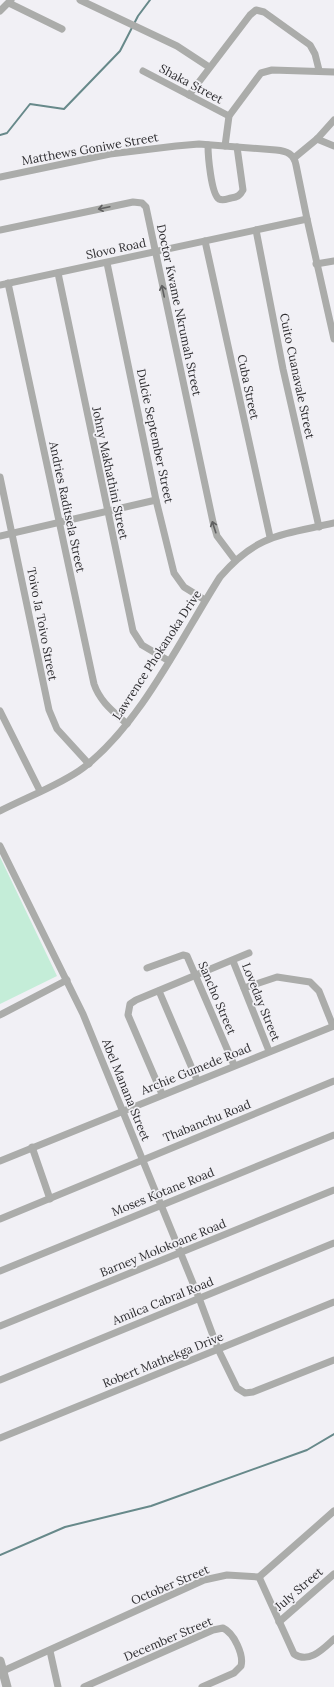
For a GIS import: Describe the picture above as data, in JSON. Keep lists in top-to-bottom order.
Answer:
{
  "streets": {
    "street": [
      "Shaka Street",
      "Matthews Goniwe Street",
      "Slovo Road",
      "Doctor Kwame Nkrumah Street",
      "Cuito Cuanavale Street",
      "Cuba Street",
      "Dulcie September Street",
      "Johny Makhathini Street",
      "Andries Raditsela Street",
      "Toivo Ja Toivo Street",
      "Lawrence Phokanoka Drive",
      "Sancho Street",
      "Loveday Street",
      "Archie Gumede Road",
      "Abel Manana Street",
      "Thabanchu Road",
      "Moses Kotane Road",
      "Barney Molokoane Road",
      "Amilca Cabral Road",
      "Robert Mathekga Drive",
      "October Street",
      "July Street",
      "December Street"
    ]
  },
  "crossings": [
    ["Slovo Road", "Doctor Kwame Nkrumah Street"],
    ["Slovo Road", "Cuito Cuanavale Street"],
    ["Slovo Road", "Cuba Street"],
    ["Slovo Road", "Dulcie September Street"],
    ["Slovo Road", "Johny Makhathini Street"],
    ["Slovo Road", "Andries Raditsela Street"],
    ["Doctor Kwame Nkrumah Street", "Lawrence Phokanoka Drive"],
    ["Cuito Cuanavale Street", "Lawrence Phokanoka Drive"],
    ["Cuba Street", "Lawrence Phokanoka Drive"],
    ["Dulcie September Street", "Lawrence Phokanoka Drive"],
    ["Johny Makhathini Street", "Lawrence Phokanoka Drive"],
    ["Andries Raditsela Street", "Lawrence Phokanoka Drive"],
    ["Toivo Ja Toivo Street", "Lawrence Phokanoka Drive"],
    ["Sancho Street", "Archie Gumede Road"],
    ["Loveday Street", "Archie Gumede Road"],
    ["Archie Gumede Road", "Abel Manana Street"],
    ["Abel Manana Street", "Thabanchu Road"],
    ["Abel Manana Street", "Moses Kotane Road"],
    ["Abel Manana Street", "Barney Molokoane Road"],
    ["Abel Manana Street", "Amilca Cabral Road"],
    ["Abel Manana Street", "Robert Mathekga Drive"]
  ]
}
